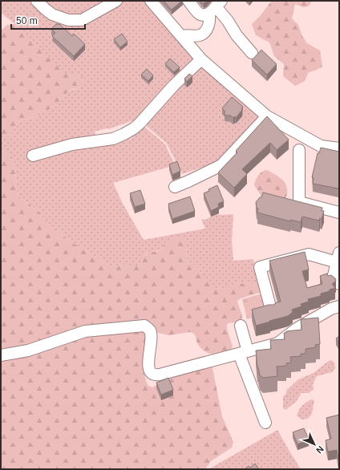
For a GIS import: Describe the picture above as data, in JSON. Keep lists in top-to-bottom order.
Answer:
{
  "scale_bar": "50 m",
  "north": "bottom right"
}
